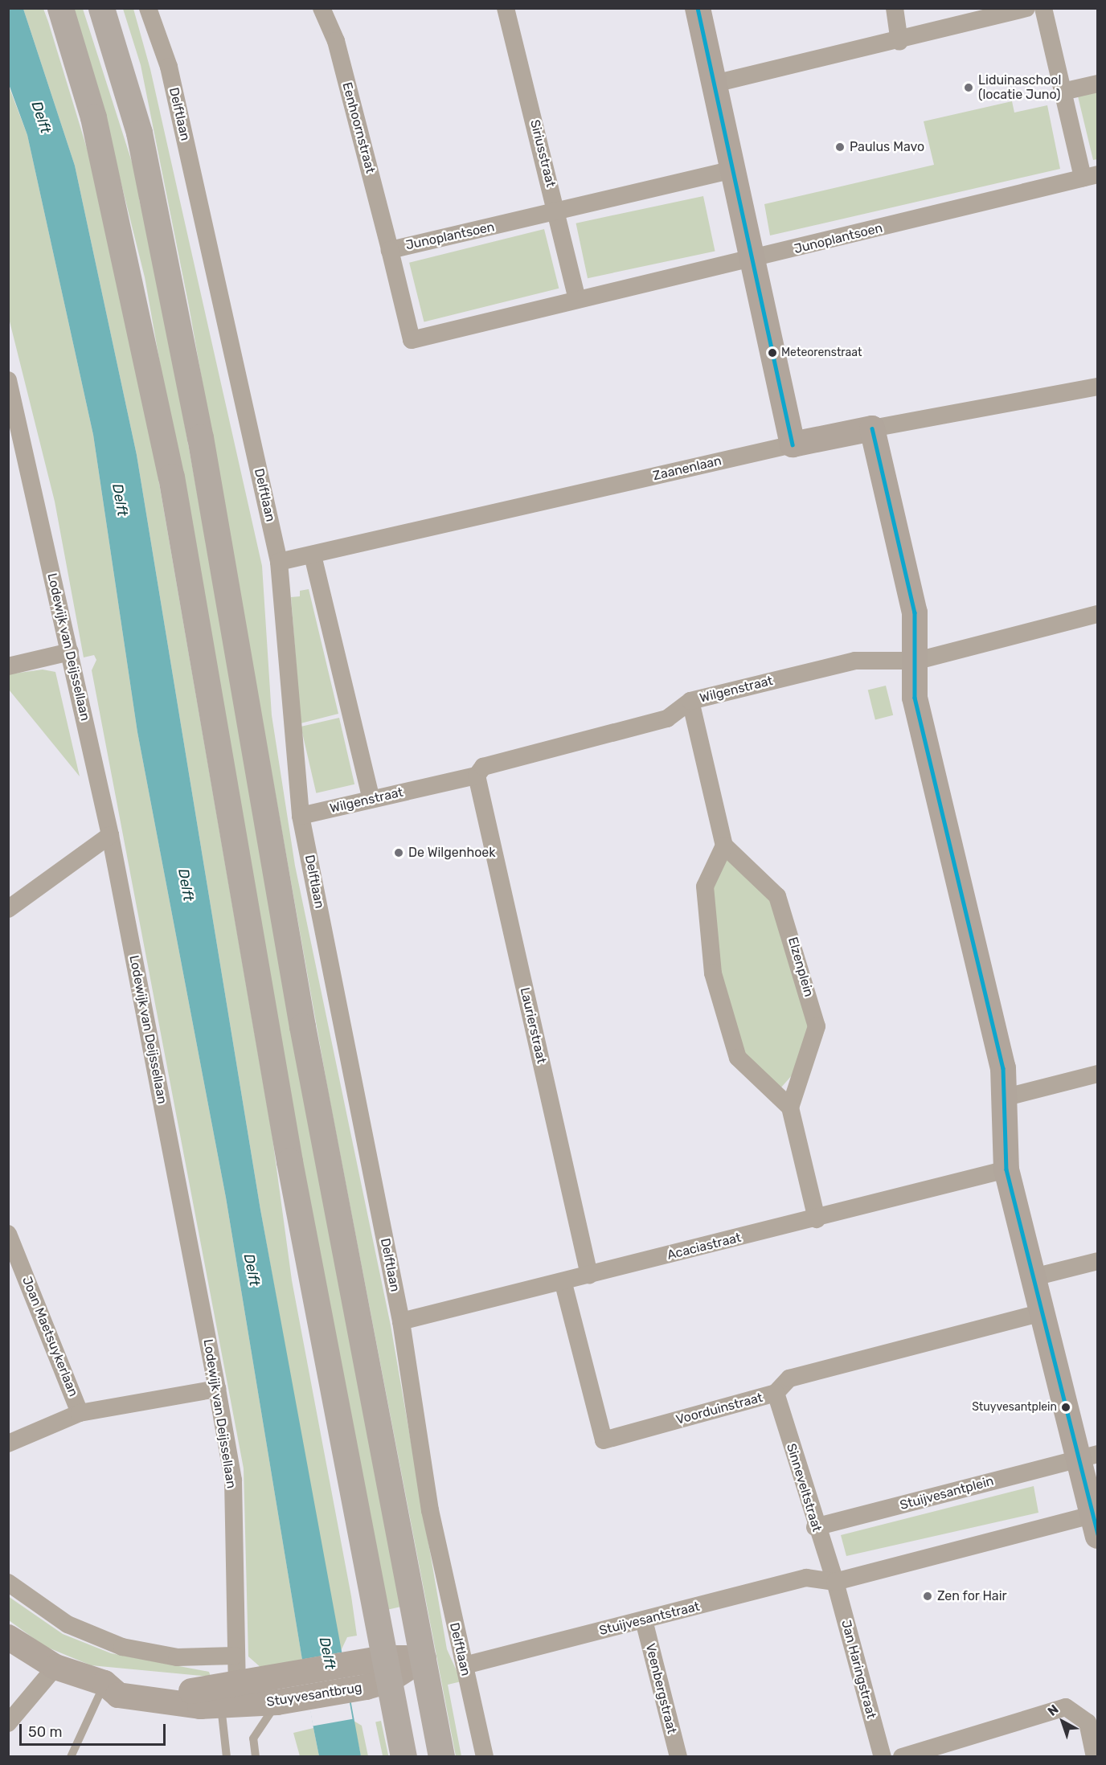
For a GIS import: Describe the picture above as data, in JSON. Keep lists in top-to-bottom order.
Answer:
{
  "streets": {
    "street": [
      "Delftlaan",
      "Eenhoornstraat",
      "Siriusstraat",
      "Junoplantsoen",
      "Zaanenlaan",
      "Lodewijk van Deijssellaan",
      "Wilgenstraat",
      "Elzenplein",
      "Laurierstraat",
      "Acaciastraat",
      "Joan Maetsuykerlaan",
      "Voorduinstraat",
      "Sinneveltstraat",
      "Stuijvesantplein",
      "Stuijvesantstraat",
      "Jan Haringstraat",
      "Veenbergstraat",
      "Stuyvesantbrug"
    ]
  },
  "crossings": [
    ["Delftlaan", "Zaanenlaan"],
    ["Delftlaan", "Wilgenstraat"],
    ["Delftlaan", "Acaciastraat"],
    ["Delftlaan", "Stuijvesantstraat"],
    ["Eenhoornstraat", "Junoplantsoen"],
    ["Siriusstraat", "Junoplantsoen"],
    ["Lodewijk van Deijssellaan", "Stuyvesantbrug"],
    ["Wilgenstraat", "Laurierstraat"],
    ["Laurierstraat", "Acaciastraat"],
    ["Acaciastraat", "Voorduinstraat"],
    ["Voorduinstraat", "Sinneveltstraat"],
    ["Sinneveltstraat", "Stuijvesantplein"],
    ["Sinneveltstraat", "Stuijvesantstraat"],
    ["Sinneveltstraat", "Jan Haringstraat"],
    ["Stuijvesantstraat", "Jan Haringstraat"],
    ["Stuijvesantstraat", "Veenbergstraat"]
  ],
  "water": ["Delft"],
  "places": [
    "Liduinaschool (locatie Juno)",
    "Paulus Mavo",
    "Meteorenstraat",
    "De Wilgenhoek",
    "Stuyvesantplein",
    "Zen for Hair"
  ],
  "scale_bar": "50 m",
  "north": "top left"
}
